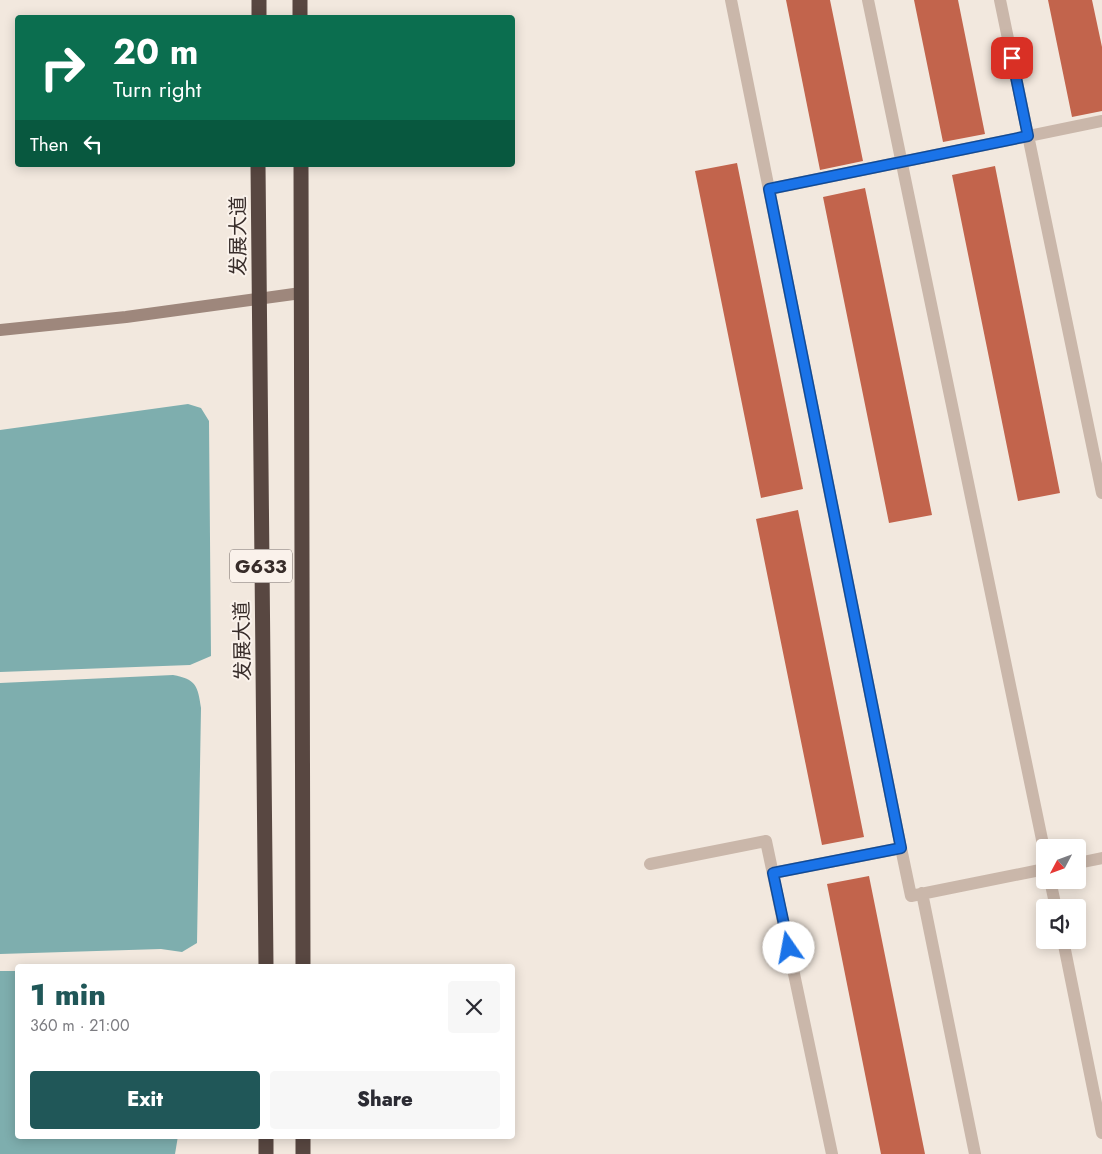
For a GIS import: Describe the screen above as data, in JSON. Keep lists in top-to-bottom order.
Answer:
{
  "streets": {
    "highway": ["发展大道", "G633"]
  },
  "north": "bottom left",
  "page": {
    "turn": ["20 m", "Turn right"],
    "then": "Then",
    "heading": ["1 min", "360 m · 21:00"],
    "buttons": ["Exit", "Share"]
  }
}
